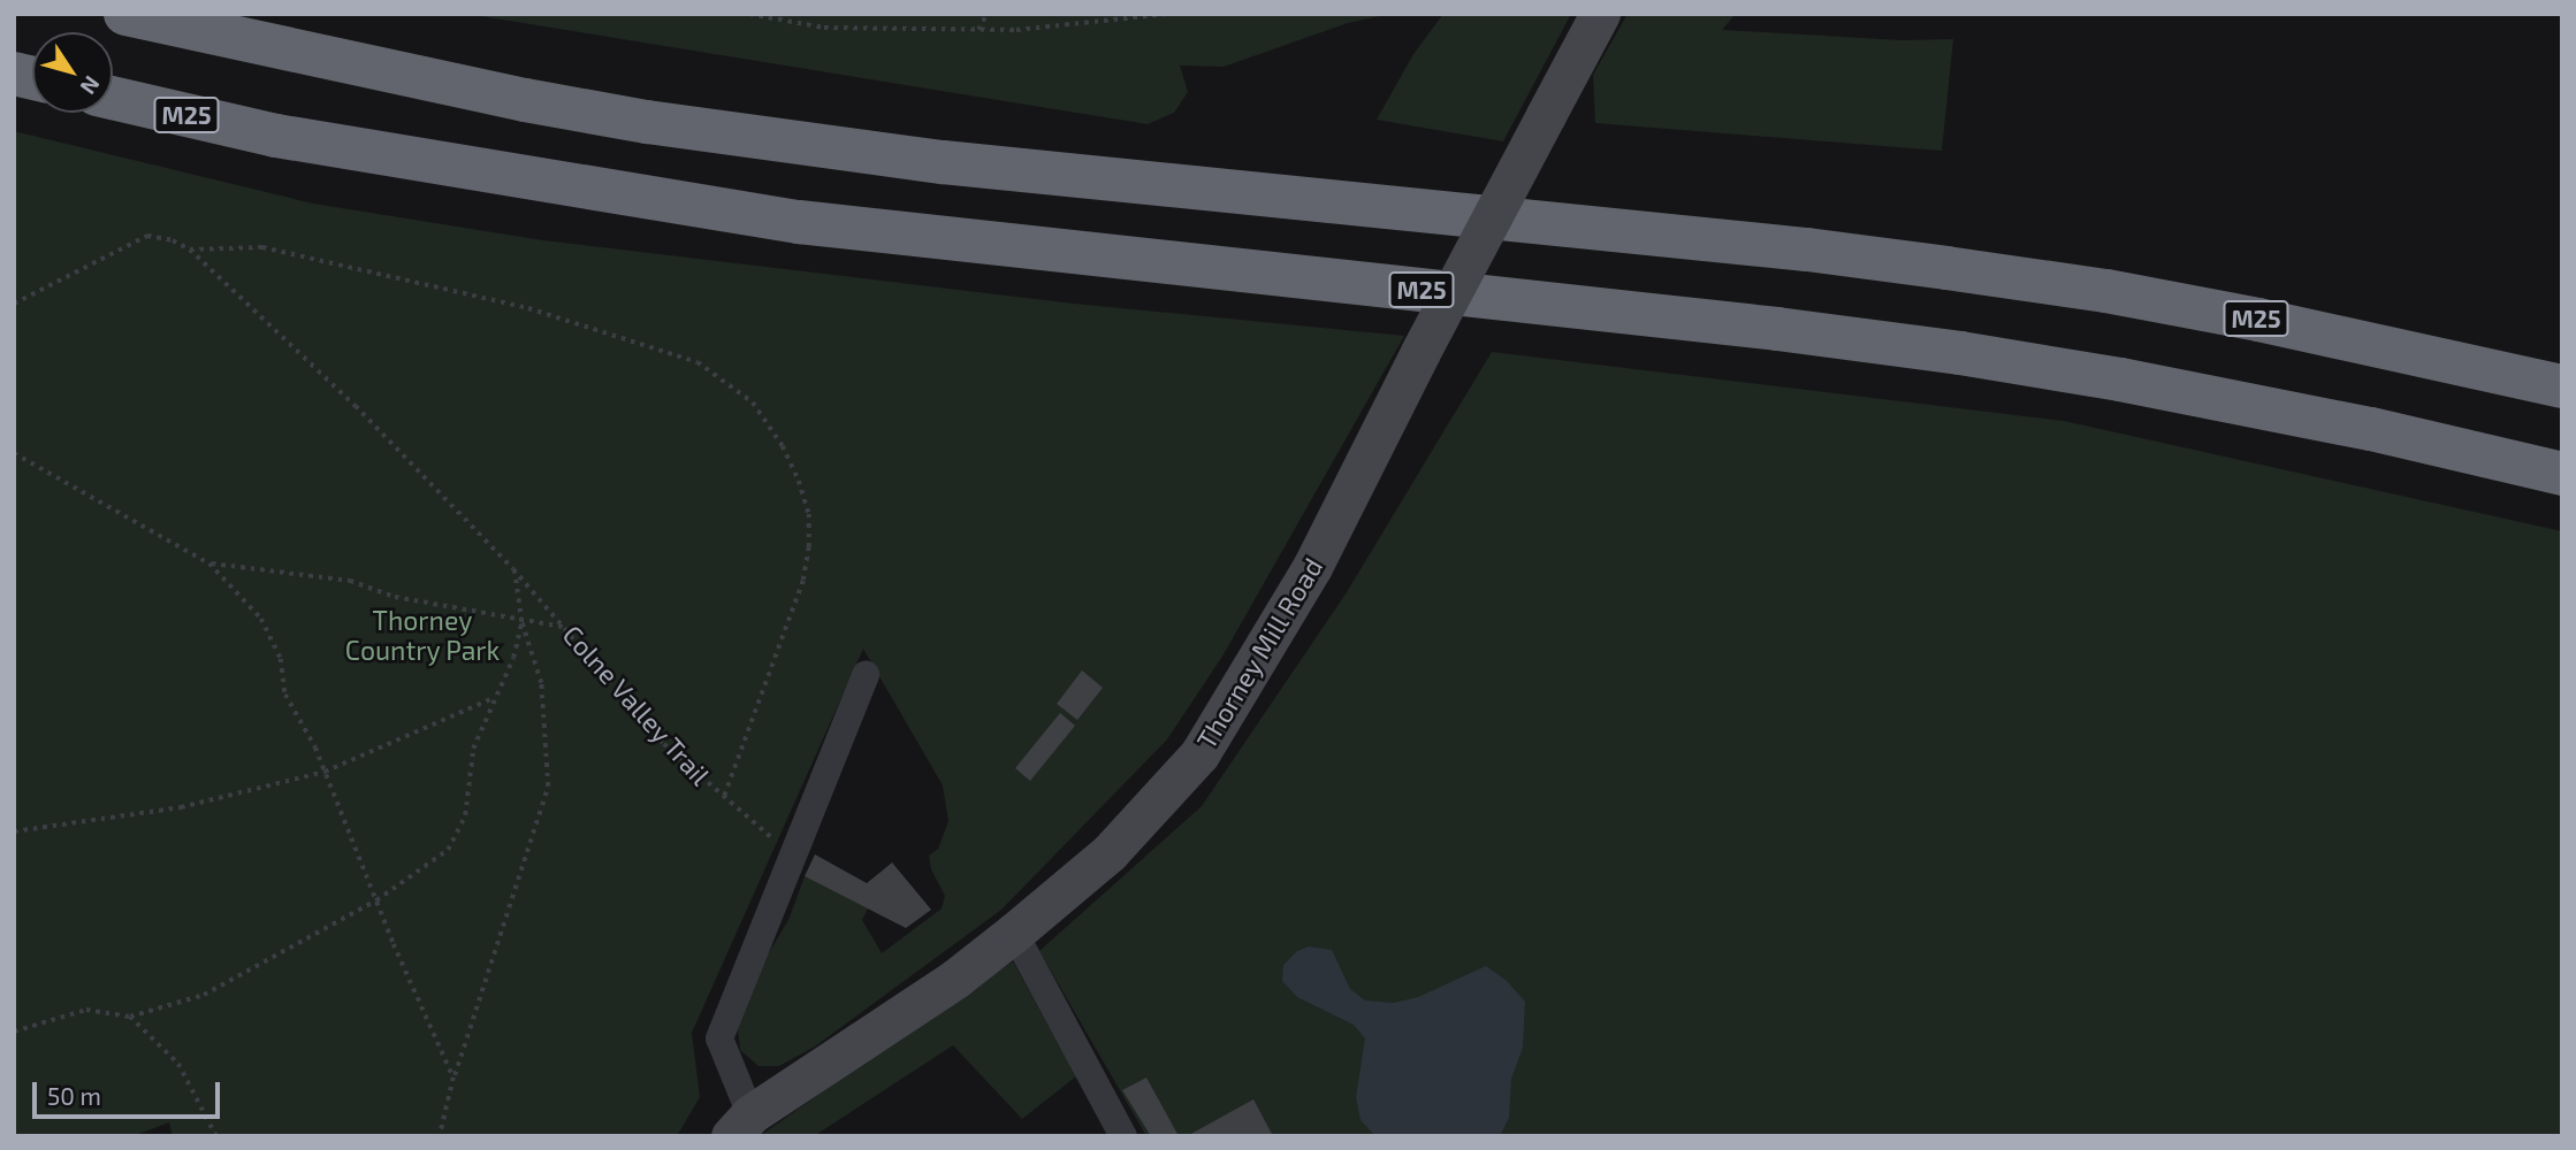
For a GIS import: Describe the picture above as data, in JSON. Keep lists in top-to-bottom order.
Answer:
{
  "streets": {
    "highway": ["M25"],
    "street": ["Thorney Mill Road"],
    "path": ["Colne Valley Trail"]
  },
  "parks": ["Thorney Country Park"],
  "scale_bar": "50 m",
  "north": "bottom right"
}
